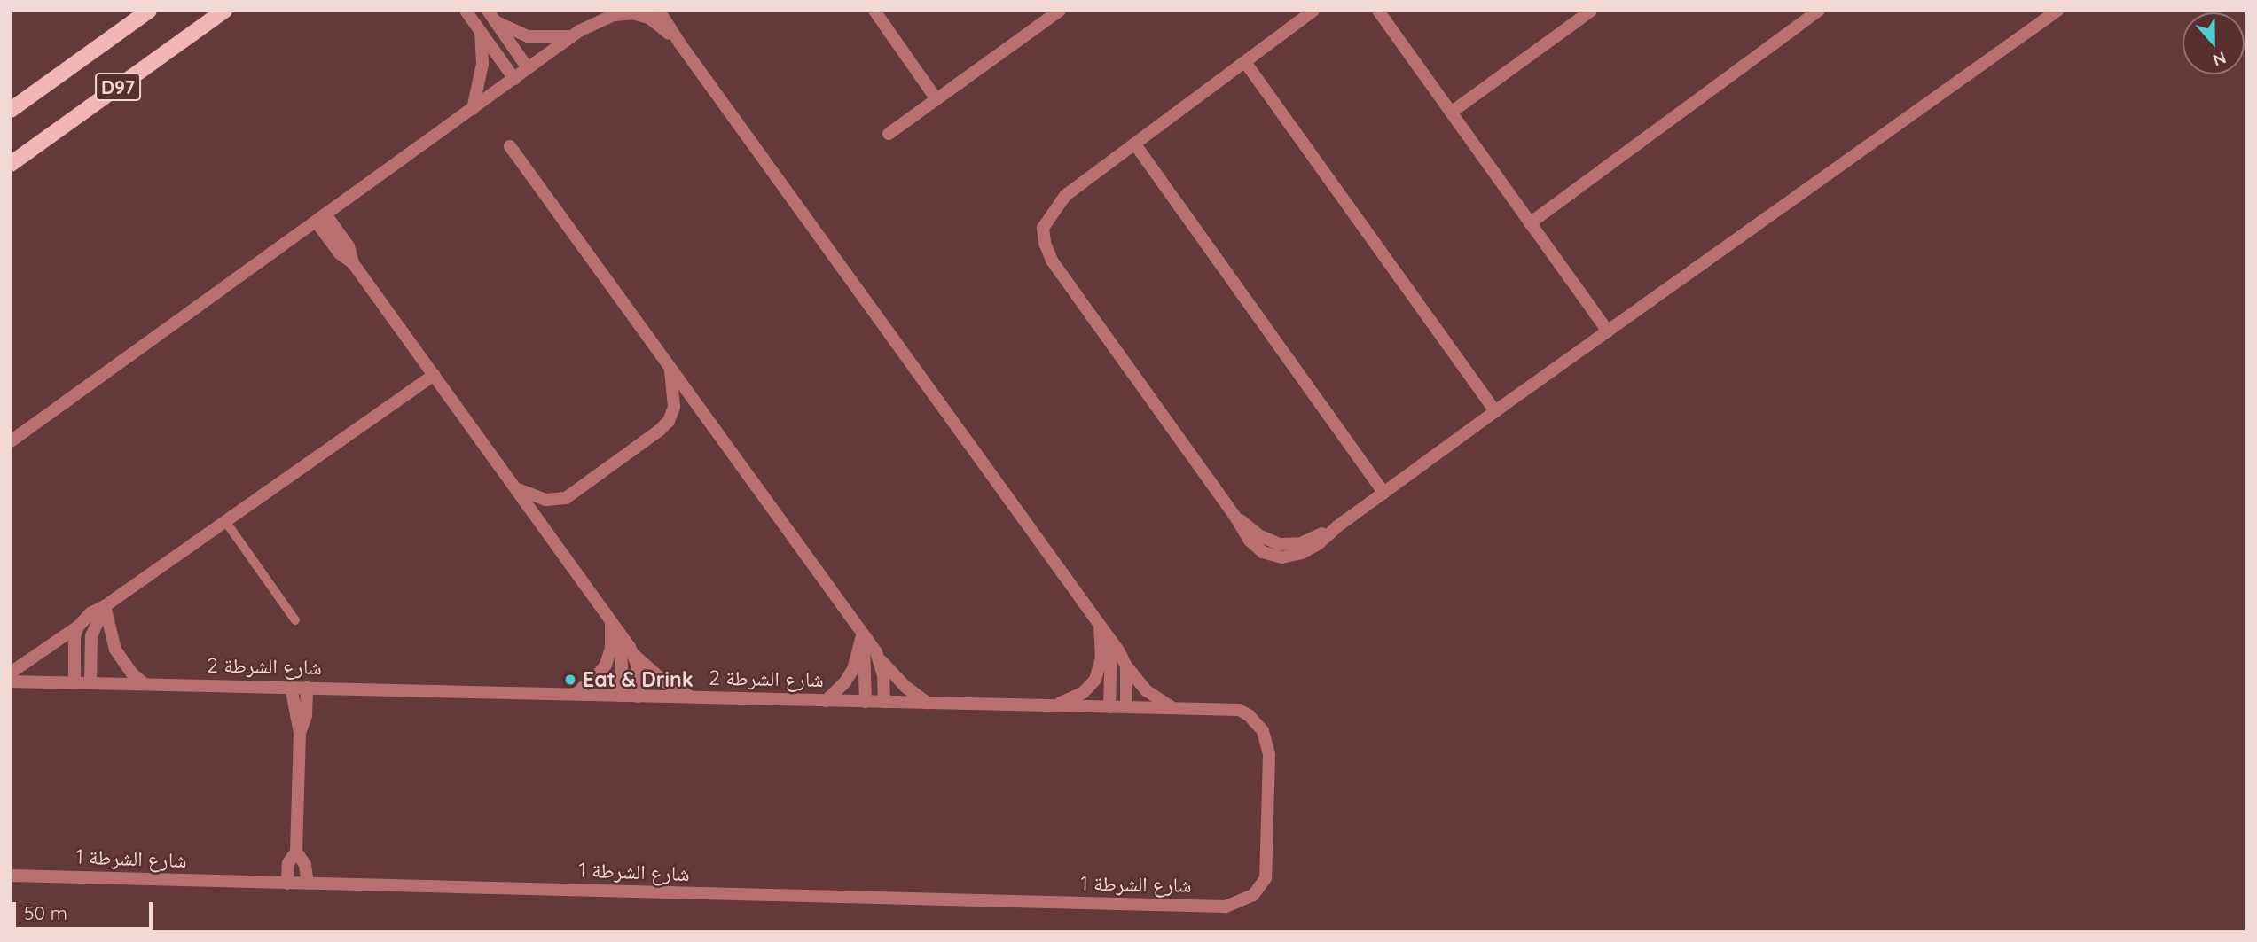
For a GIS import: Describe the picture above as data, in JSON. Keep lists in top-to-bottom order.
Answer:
{
  "streets": {
    "main road": ["D97"],
    "street": ["شارع الشرطة 2", "شارع الشرطة 1"]
  },
  "crossings": [
    ["شارع الشرطة 2", "شارع الشرطة 1"]
  ],
  "places": ["Eat & Drink"],
  "scale_bar": "50 m",
  "north": "bottom"
}
